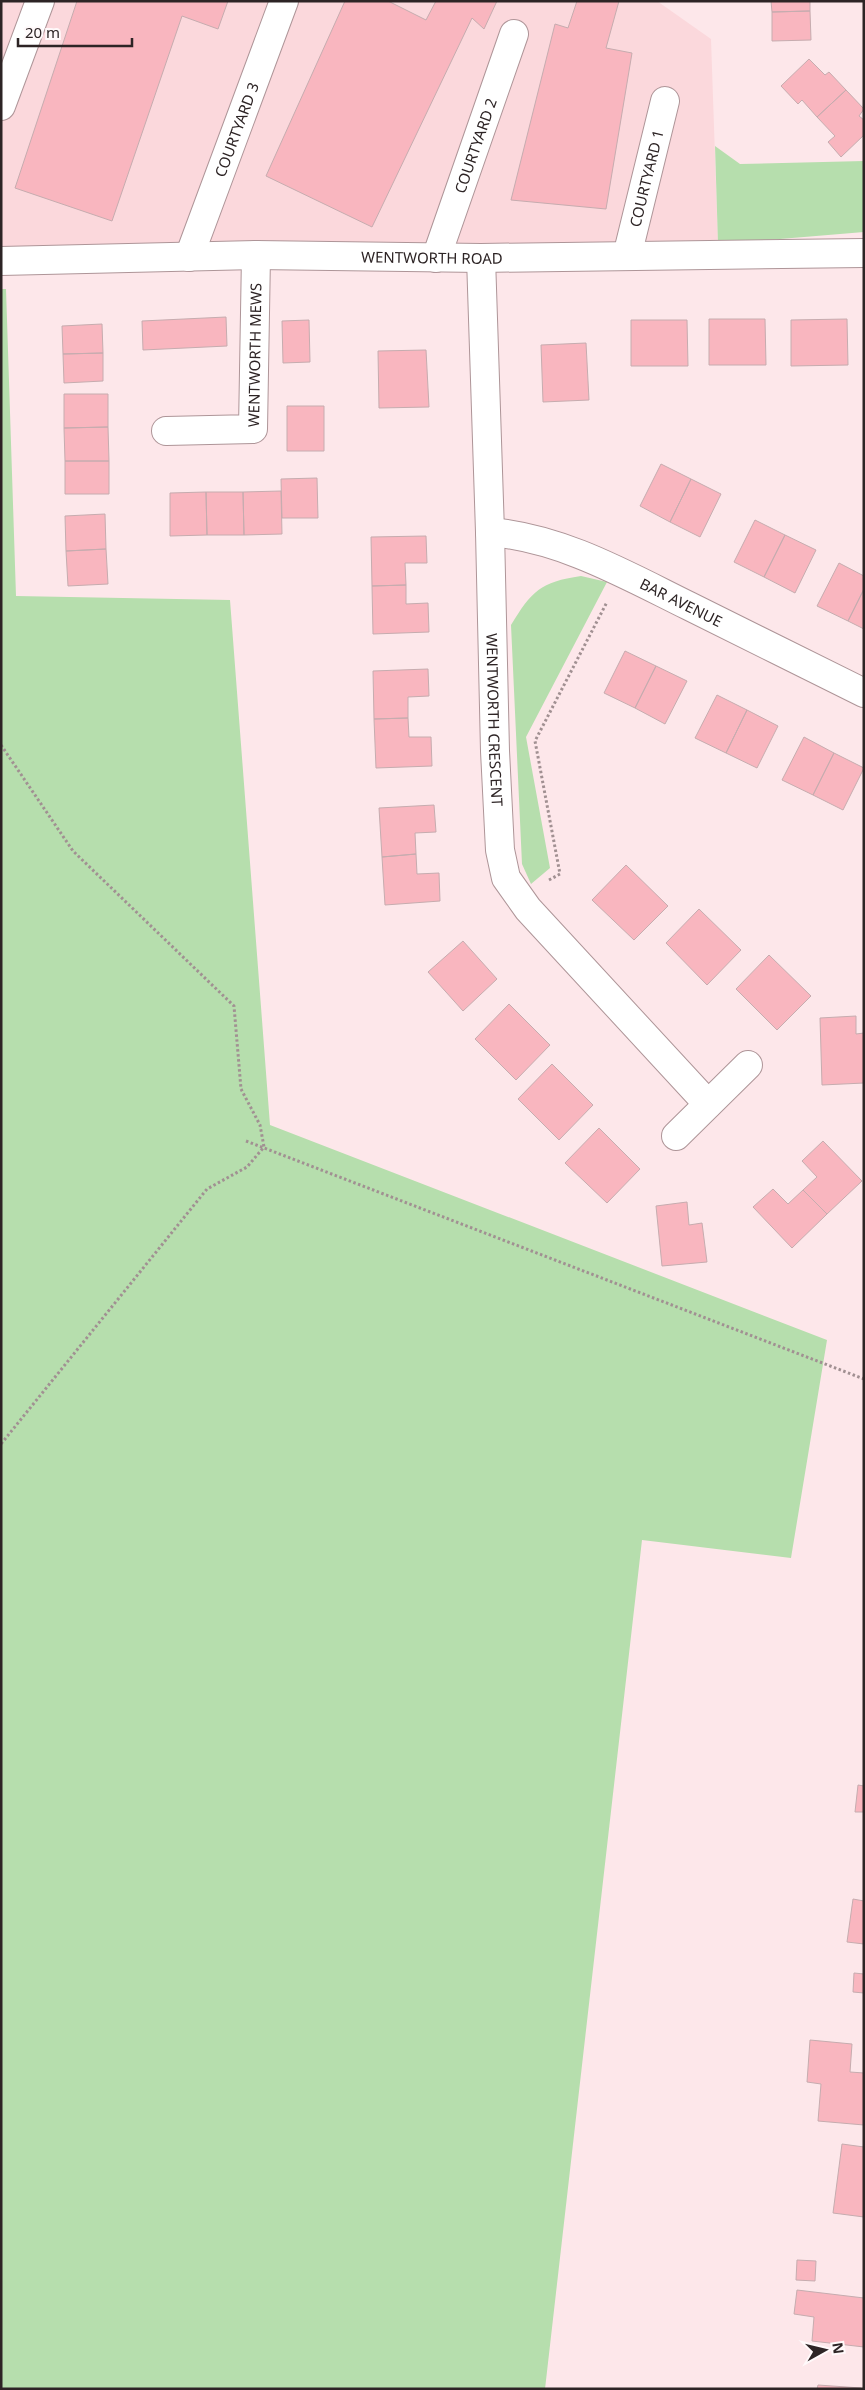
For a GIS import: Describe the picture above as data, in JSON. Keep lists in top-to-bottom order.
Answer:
{
  "streets": {
    "street": [
      "COURTYARD 3",
      "COURTYARD 2",
      "COURTYARD 1",
      "WENTWORTH ROAD",
      "WENTWORTH MEWS",
      "BAR AVENUE",
      "WENTWORTH CRESCENT"
    ]
  },
  "crossings": [
    ["COURTYARD 3", "WENTWORTH ROAD"],
    ["COURTYARD 2", "WENTWORTH ROAD"],
    ["COURTYARD 1", "WENTWORTH ROAD"],
    ["WENTWORTH ROAD", "WENTWORTH MEWS"],
    ["WENTWORTH ROAD", "WENTWORTH CRESCENT"],
    ["BAR AVENUE", "WENTWORTH CRESCENT"]
  ],
  "scale_bar": "20 m",
  "north": "right"
}
